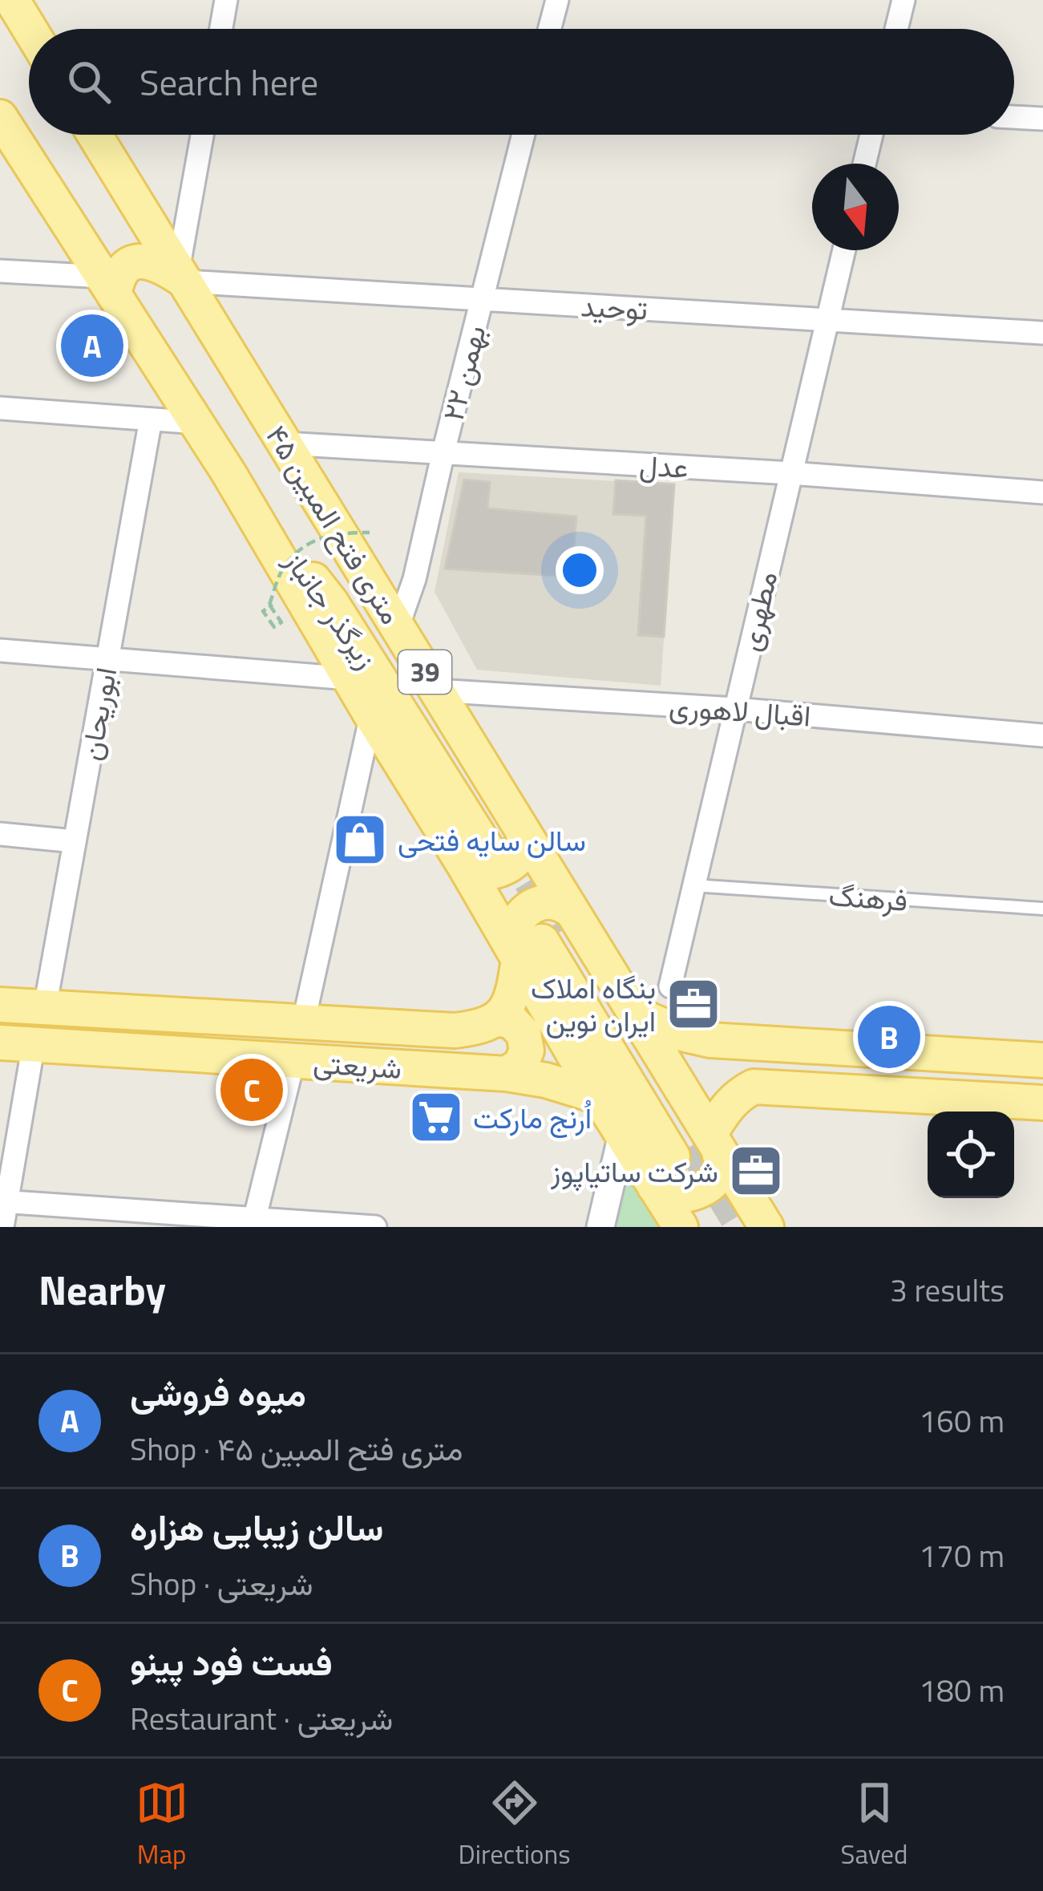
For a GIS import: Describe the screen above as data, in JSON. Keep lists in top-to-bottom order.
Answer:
{
  "streets": {
    "main road": [
      "۴۵ متری فتح المبین",
      "زیرگذر جانباز",
      "39",
      "شریعتی"
    ],
    "street": [
      "توحید",
      "۲۲ بهمن",
      "عدل",
      "مطهری",
      "اقبال لاهوری",
      "ابوریحان"
    ],
    "lane": ["فرهنگ"]
  },
  "crossings": [
    ["توحید", "۲۲ بهمن"],
    ["توحید", "۴۵ متری فتح المبین"],
    ["توحید", "مطهری"],
    ["۲۲ بهمن", "عدل"],
    ["۲۲ بهمن", "۴۵ متری فتح المبین"],
    ["عدل", "۴۵ متری فتح المبین"],
    ["عدل", "زیرگذر جانباز"],
    ["عدل", "مطهری"],
    ["۴۵ متری فتح المبین", "زیرگذر جانباز"],
    ["۴۵ متری فتح المبین", "39"],
    ["۴۵ متری فتح المبین", "اقبال لاهوری"],
    ["۴۵ متری فتح المبین", "شریعتی"],
    ["مطهری", "اقبال لاهوری"],
    ["مطهری", "فرهنگ"],
    ["ابوریحان", "شریعتی"]
  ],
  "places": {
    "shop": ["سالن سایه فتحی"],
    "office": ["بنگاه املاک ایران نوین", "شرکت ساتیاپوز"],
    "supermarket": ["اُرنج مارکت"]
  },
  "north": "bottom",
  "page": {
    "search": "Search here",
    "pins": ["A", "B", "C"],
    "heading": ["Nearby", "3 results"],
    "list": [
      {
        "mark": "A",
        "name": "میوه فروشی",
        "note": "Shop · ۴۵ متری فتح المبین",
        "value": "160 m"
      },
      {
        "mark": "B",
        "name": "سالن زیبایی هزاره",
        "note": "Shop · شریعتی",
        "value": "170 m"
      },
      {
        "mark": "C",
        "name": "فست فود پینو",
        "note": "Restaurant · شریعتی",
        "value": "180 m"
      }
    ],
    "nav": ["Map", "Directions", "Saved"]
  }
}
